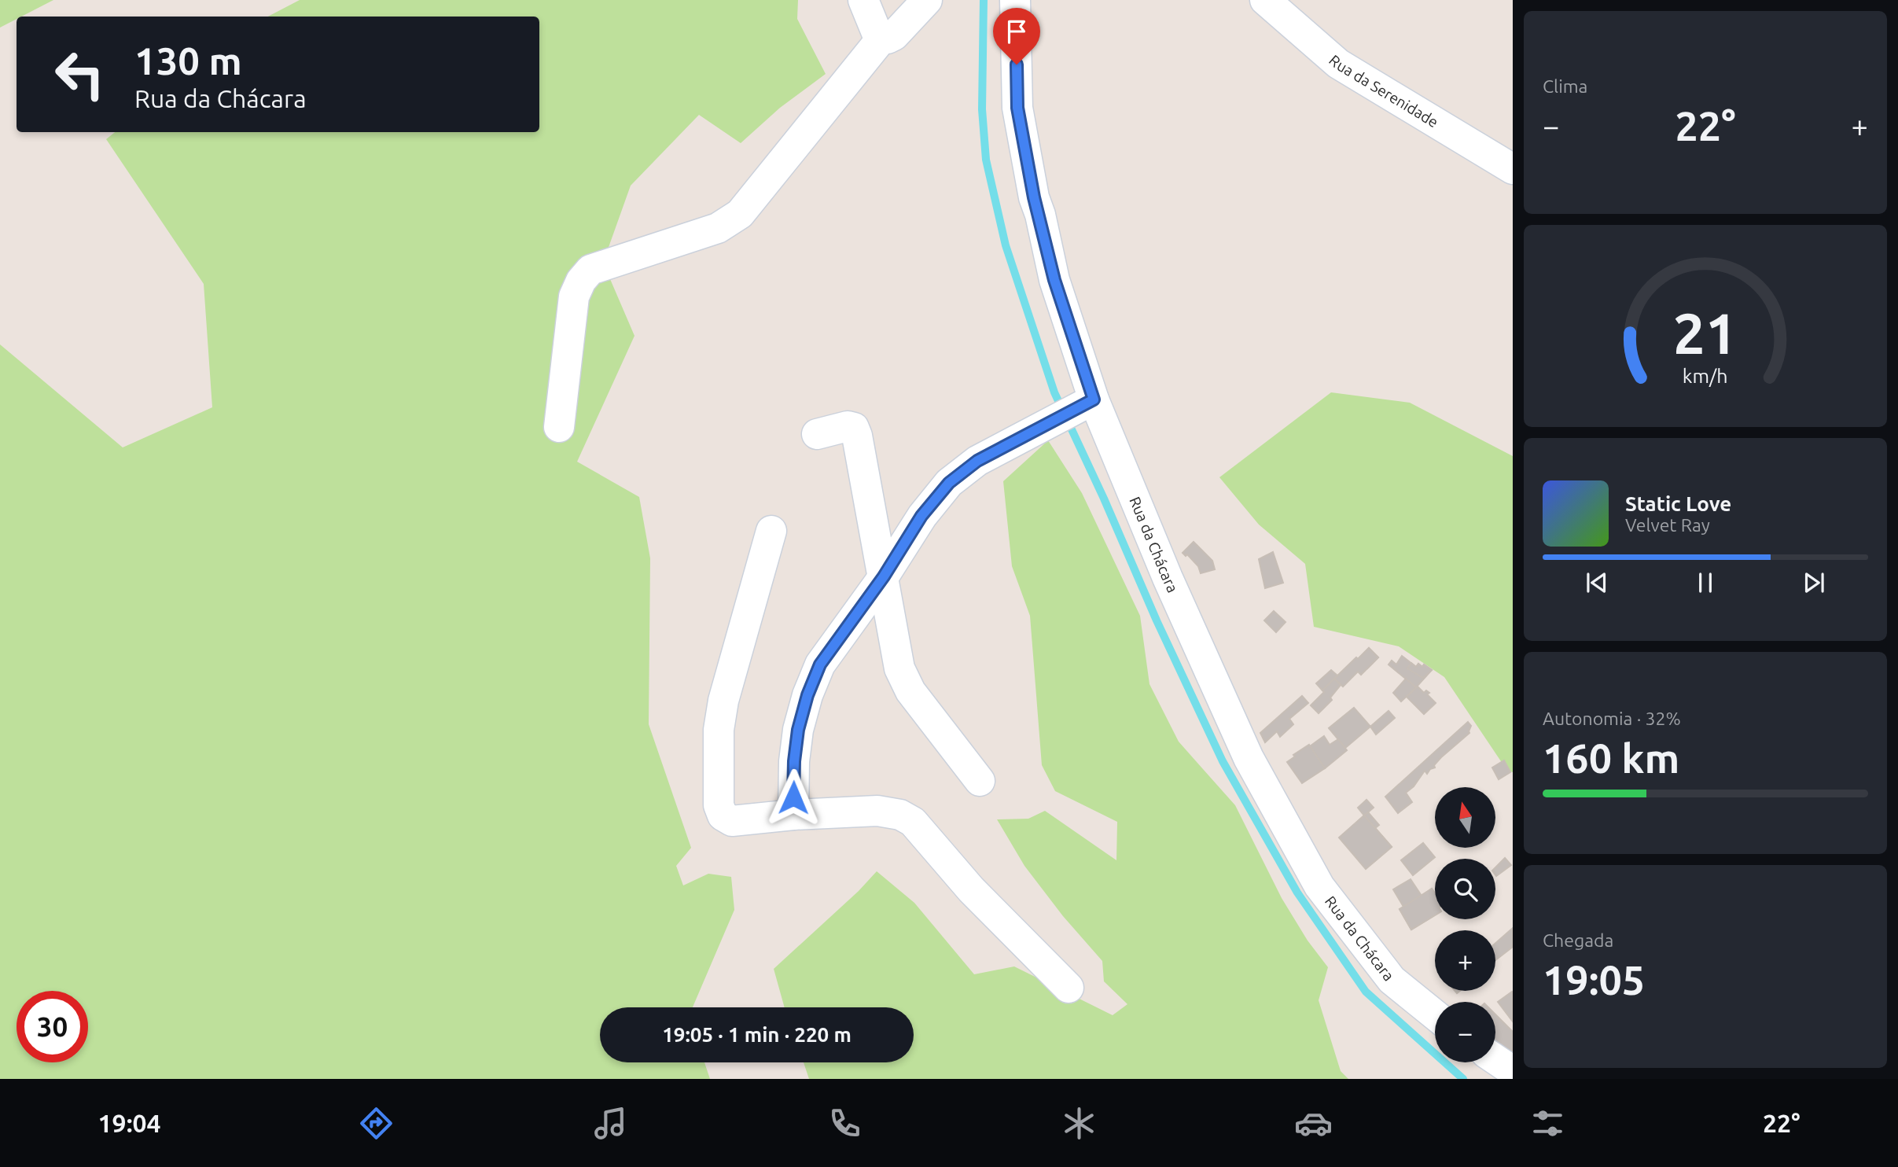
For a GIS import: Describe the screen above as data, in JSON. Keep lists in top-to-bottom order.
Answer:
{
  "streets": {
    "street": ["Rua da Serenidade", "Rua da Chácara"]
  },
  "north": "top",
  "page": {
    "tile": [
      "Clima",
      ["Autonomia · 32%", "160 km"],
      ["Chegada", "19:05"]
    ],
    "turn": ["130 m", "Rua da Chácara"],
    "heat": ["−", "22°", "+"],
    "song": ["Static Love", "Velvet Ray"],
    "map_buttons": ["+", "−"],
    "limit": "30",
    "trip": "19:05 · 1 min · 220 m",
    "tabs": ["19:04", "22°"],
    "gauge": ["21", "km/h"]
  }
}
